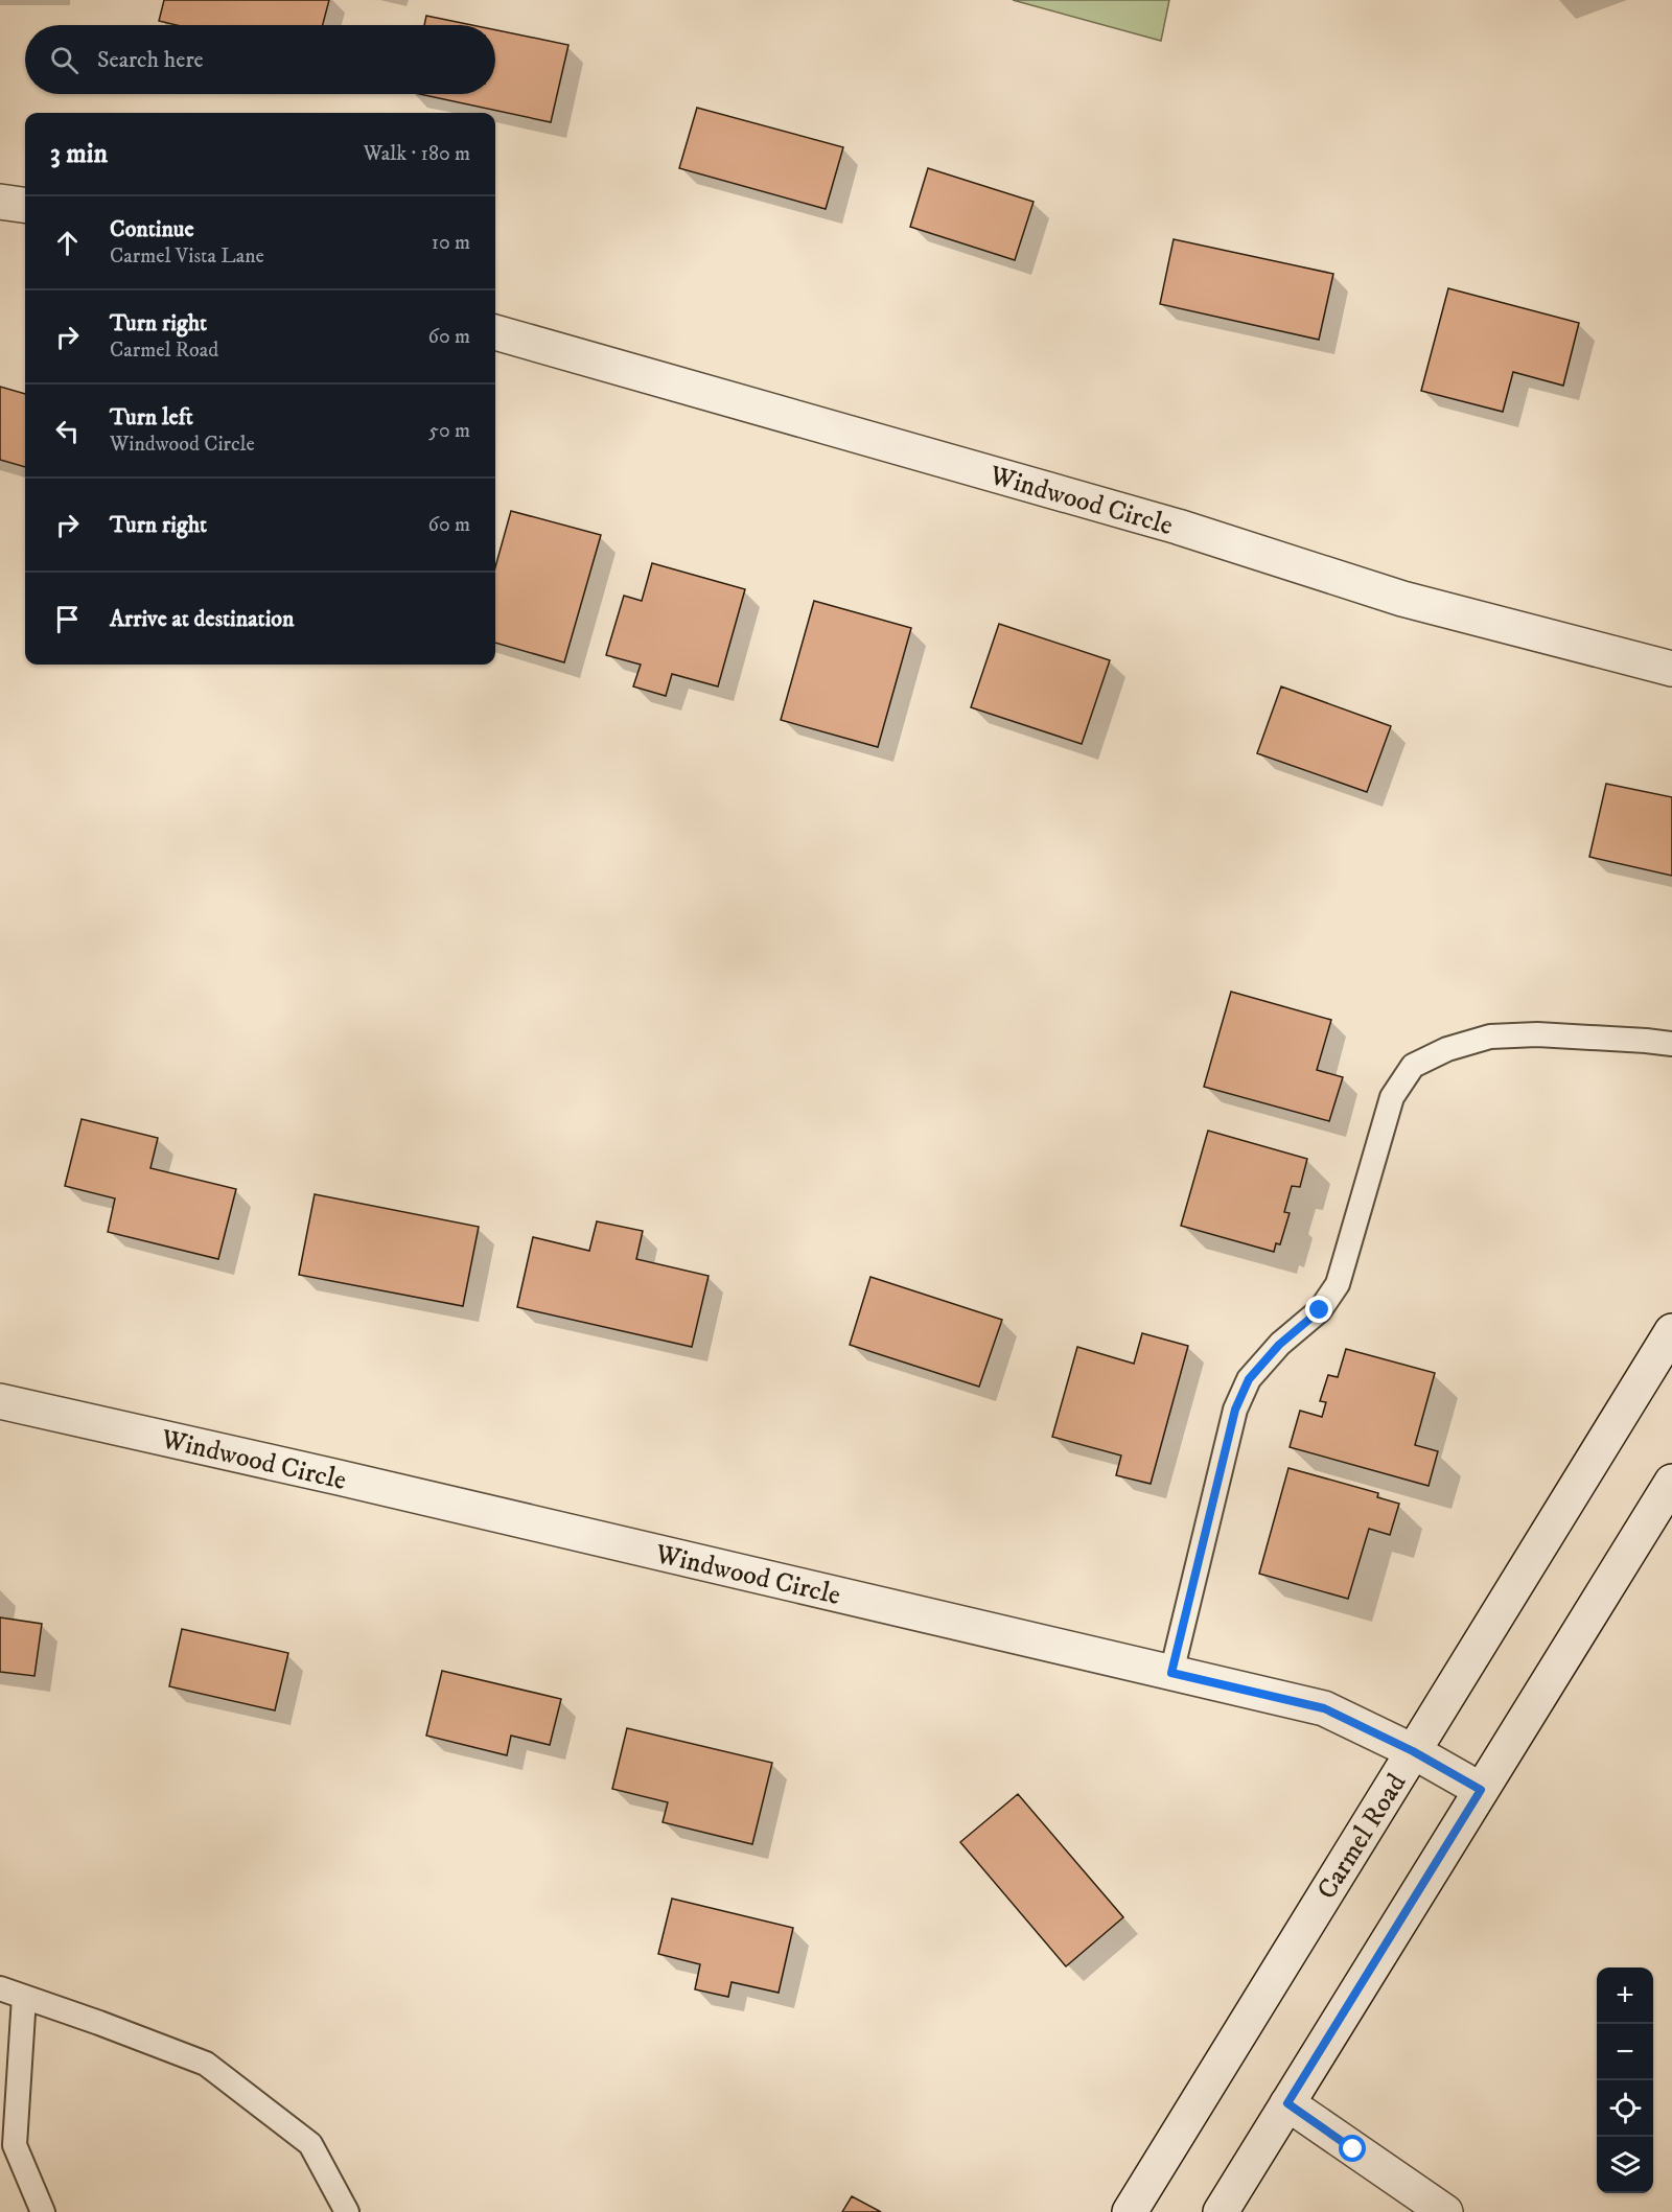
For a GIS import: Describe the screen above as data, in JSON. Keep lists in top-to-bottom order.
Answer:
{
  "streets": {
    "street": ["Windwood Circle", "Carmel Road"]
  },
  "crossings": [
    ["Windwood Circle", "Carmel Road"]
  ],
  "page": {
    "search": "Search here",
    "heading": ["3 min", "Walk · 180 m"],
    "list": [
      ["Continue", "Carmel Vista Lane", "10 m"],
      ["Turn right", "Carmel Road", "60 m"],
      ["Turn left", "Windwood Circle", "50 m"],
      ["Turn right", "60 m"],
      "Arrive at destination"
    ],
    "map_buttons": ["+", "−"]
  }
}
